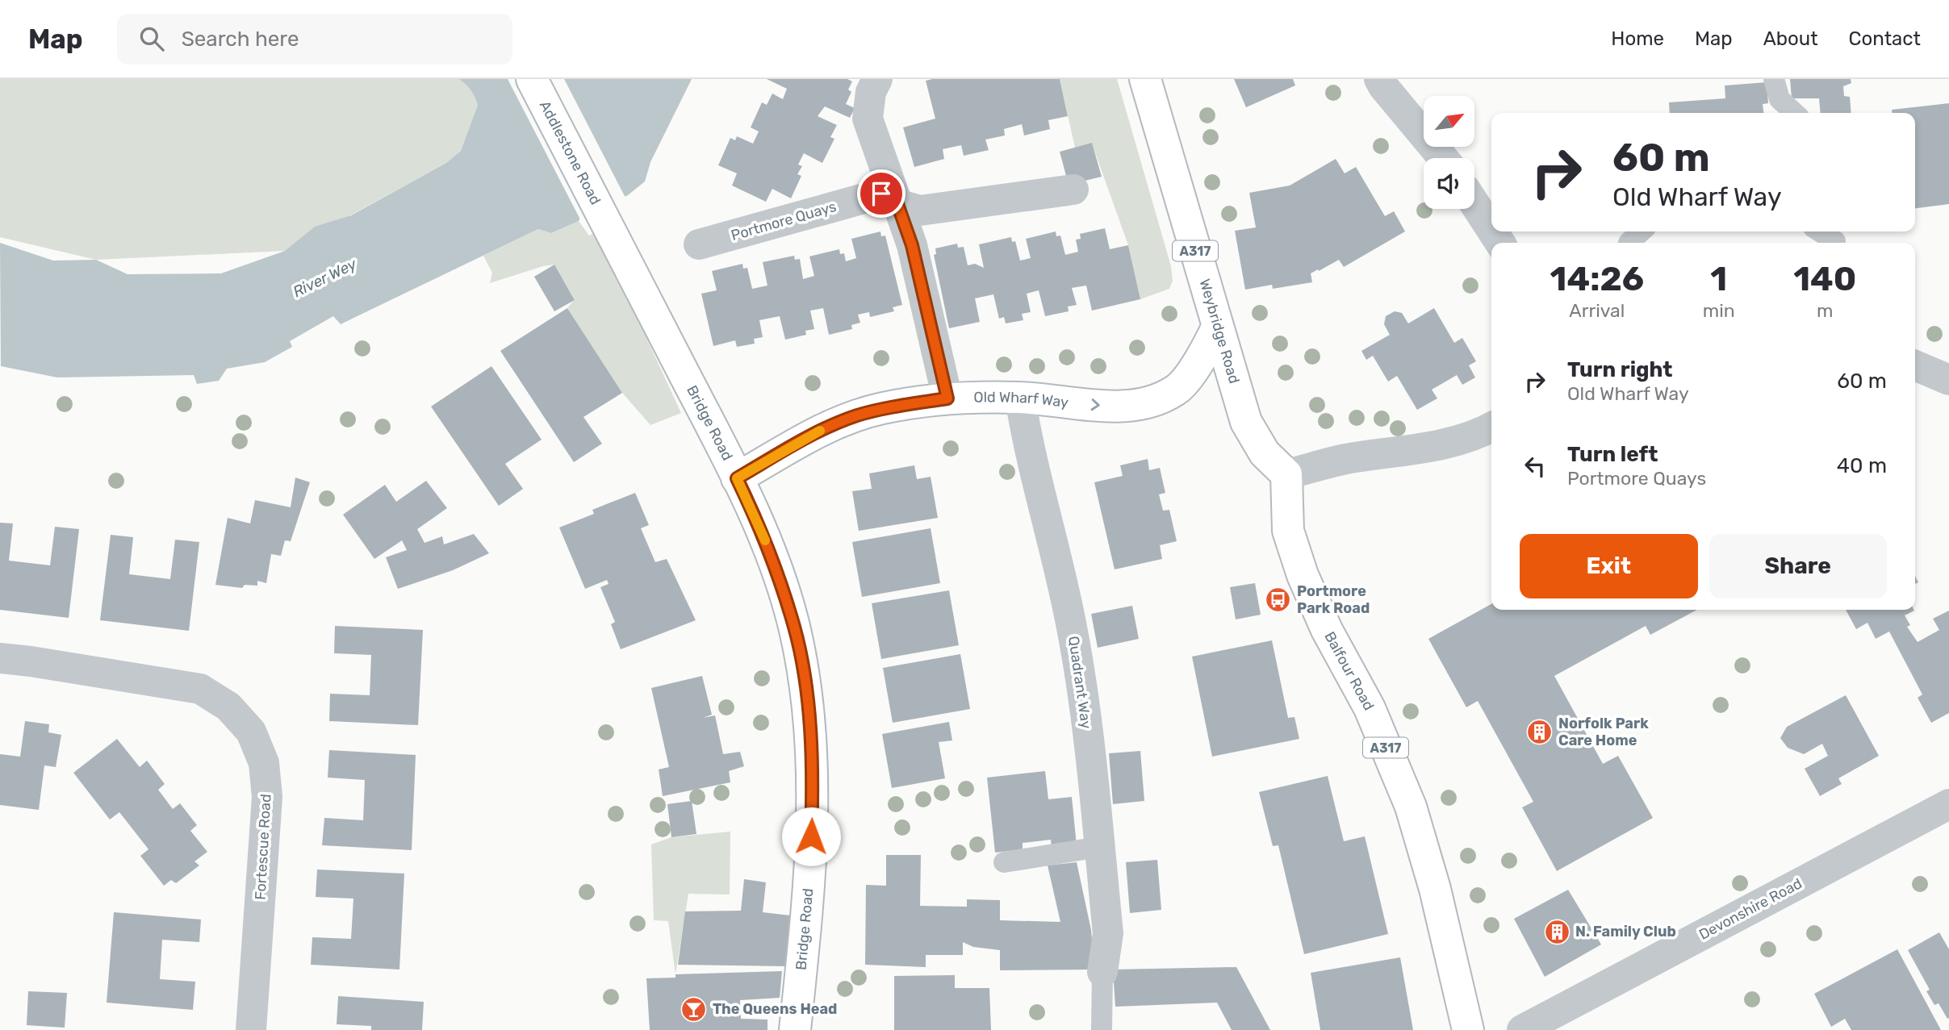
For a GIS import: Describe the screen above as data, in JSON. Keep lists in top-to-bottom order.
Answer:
{
  "streets": {
    "street": [
      "Addlestone Road",
      "Portmore Quays",
      "A317",
      "Weybridge Road",
      "Old Wharf Way",
      "Bridge Road",
      "Balfour Road",
      "Quadrant Way",
      "Fortescue Road",
      "Devonshire Road"
    ]
  },
  "crossings": [
    ["Addlestone Road", "Bridge Road"],
    ["Weybridge Road", "Old Wharf Way"],
    ["Weybridge Road", "Balfour Road"],
    ["Old Wharf Way", "Bridge Road"],
    ["Old Wharf Way", "Quadrant Way"]
  ],
  "water": ["River Wey"],
  "places": {
    "bus stop": ["Portmore Park Road"],
    "building": ["Norfolk Park Care Home", "N. Family Club"],
    "bar": ["The Queens Head"]
  },
  "north": "top right",
  "page": {
    "header": "Map",
    "search": "Search here",
    "nav": [
      "Home",
      "Map",
      "About",
      "Contact"
    ],
    "turn": ["60 m", "Old Wharf Way"],
    "eta": [
      "14:26",
      "Arrival",
      "1",
      "min",
      "140",
      "m"
    ],
    "list": [
      {
        "name": "Turn right",
        "note": "Old Wharf Way",
        "value": "60 m"
      },
      {
        "name": "Turn left",
        "note": "Portmore Quays",
        "value": "40 m"
      }
    ],
    "buttons": ["Exit", "Share"]
  }
}
